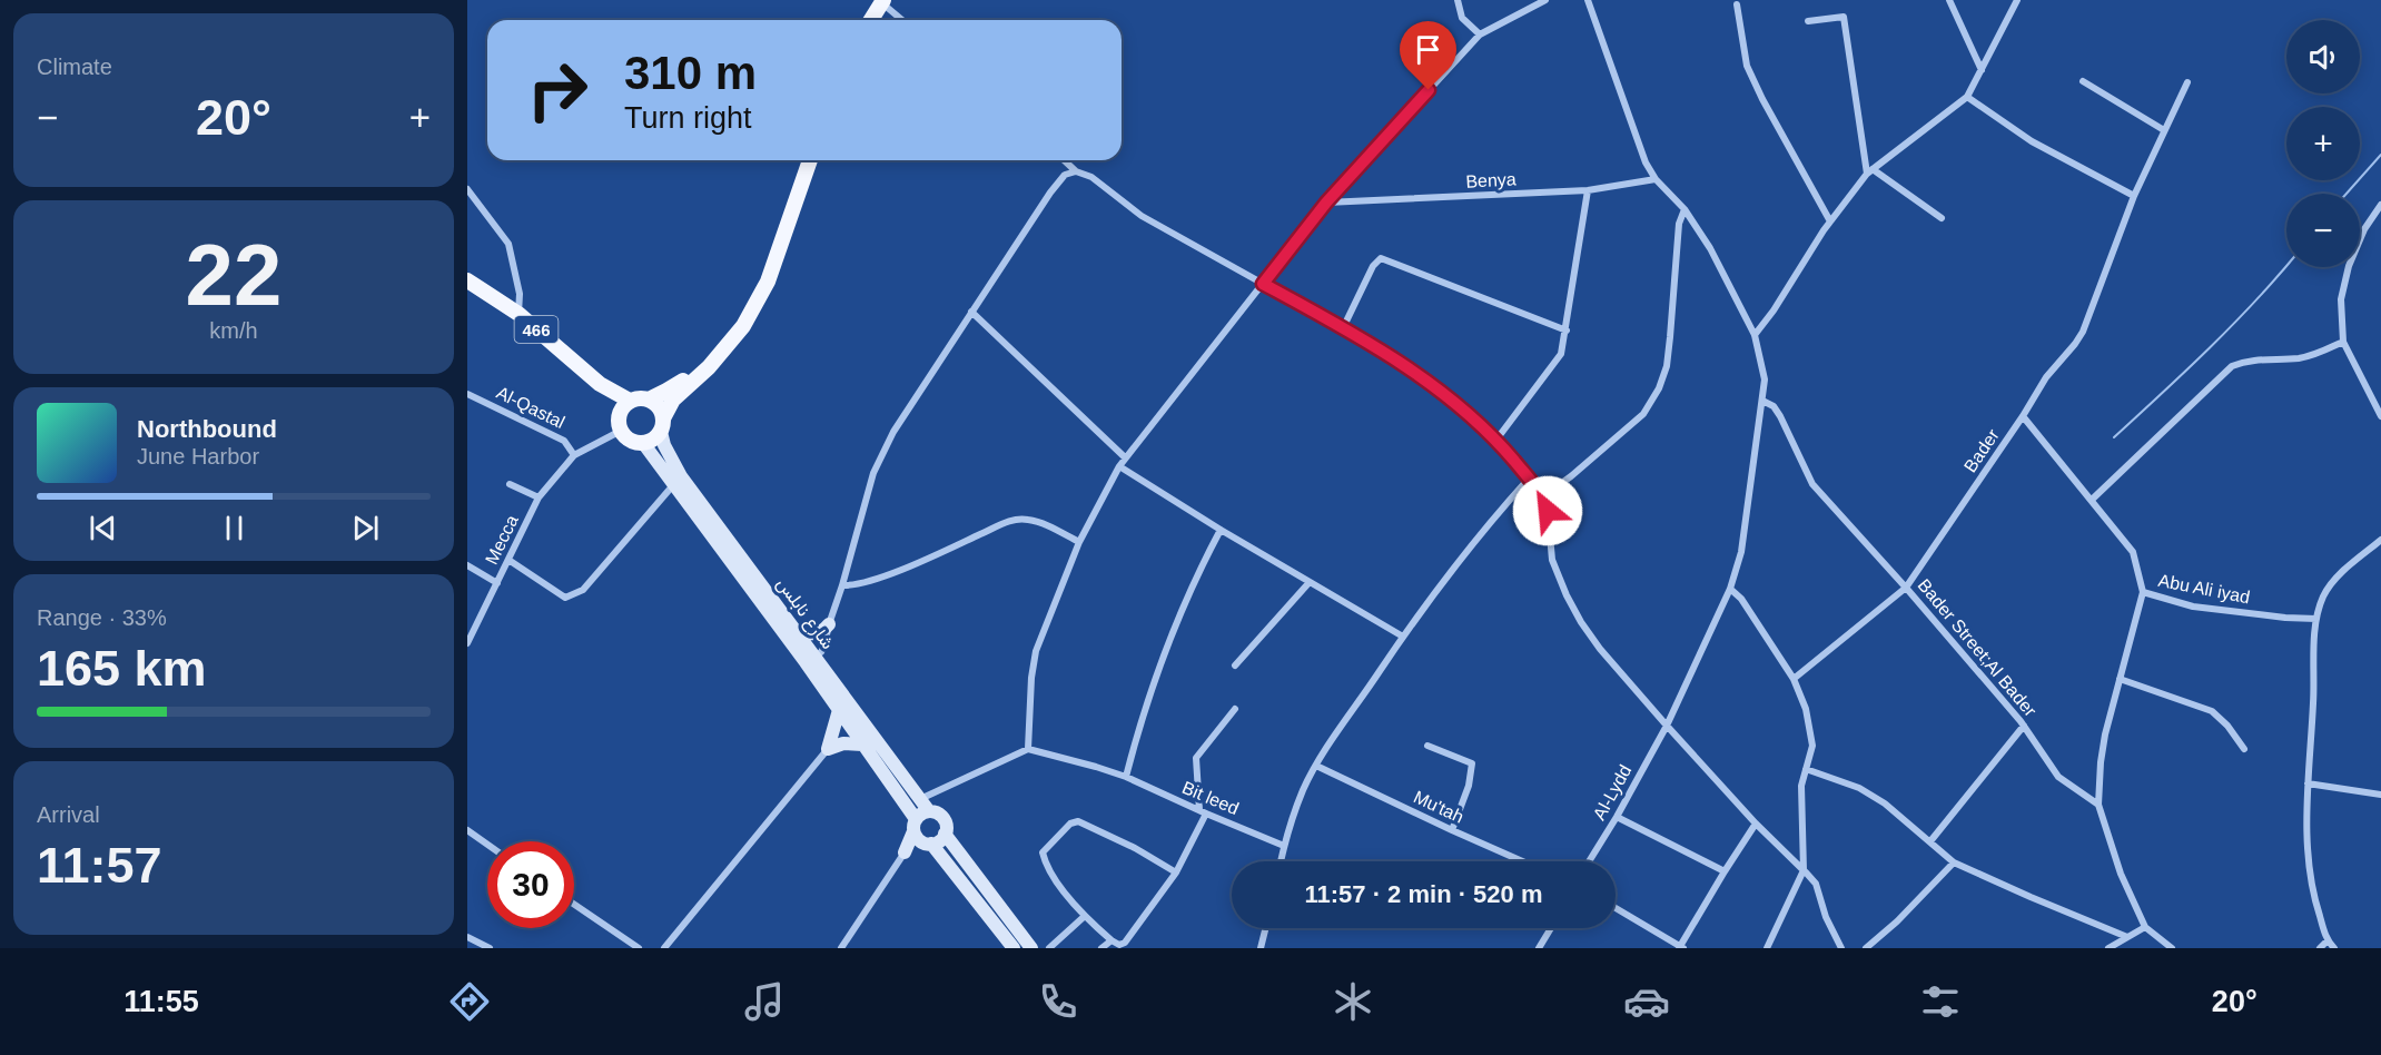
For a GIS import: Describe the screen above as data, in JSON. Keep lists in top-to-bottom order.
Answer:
{
  "streets": {
    "main road": ["466", "شارع نابلس"],
    "street": [
      "Benya",
      "Al-Qastal",
      "Bader",
      "Mecca",
      "Abu Ali iyad",
      "Bader Street;Al Bader",
      "Al-Lydd",
      "Bit leed",
      "Mu'tah"
    ]
  },
  "crossings": [
    ["Benya", "Al-Lydd"],
    ["466", "شارع نابلس"],
    ["Al-Qastal", "Mecca"],
    ["Bader", "Abu Ali iyad"],
    ["Bader", "Bader Street;Al Bader"],
    ["Bader Street;Al Bader", "Al-Lydd"]
  ],
  "page": {
    "tile": [
      "Climate",
      ["22", "km/h"],
      ["Range · 33%", "165 km"],
      ["Arrival", "11:57"]
    ],
    "map_buttons": ["+", "−"],
    "turn": ["310 m", "Turn right"],
    "heat": ["−", "20°", "+"],
    "song": ["Northbound", "June Harbor"],
    "limit": "30",
    "trip": "11:57 · 2 min · 520 m",
    "tabs": ["11:55", "20°"]
  }
}
